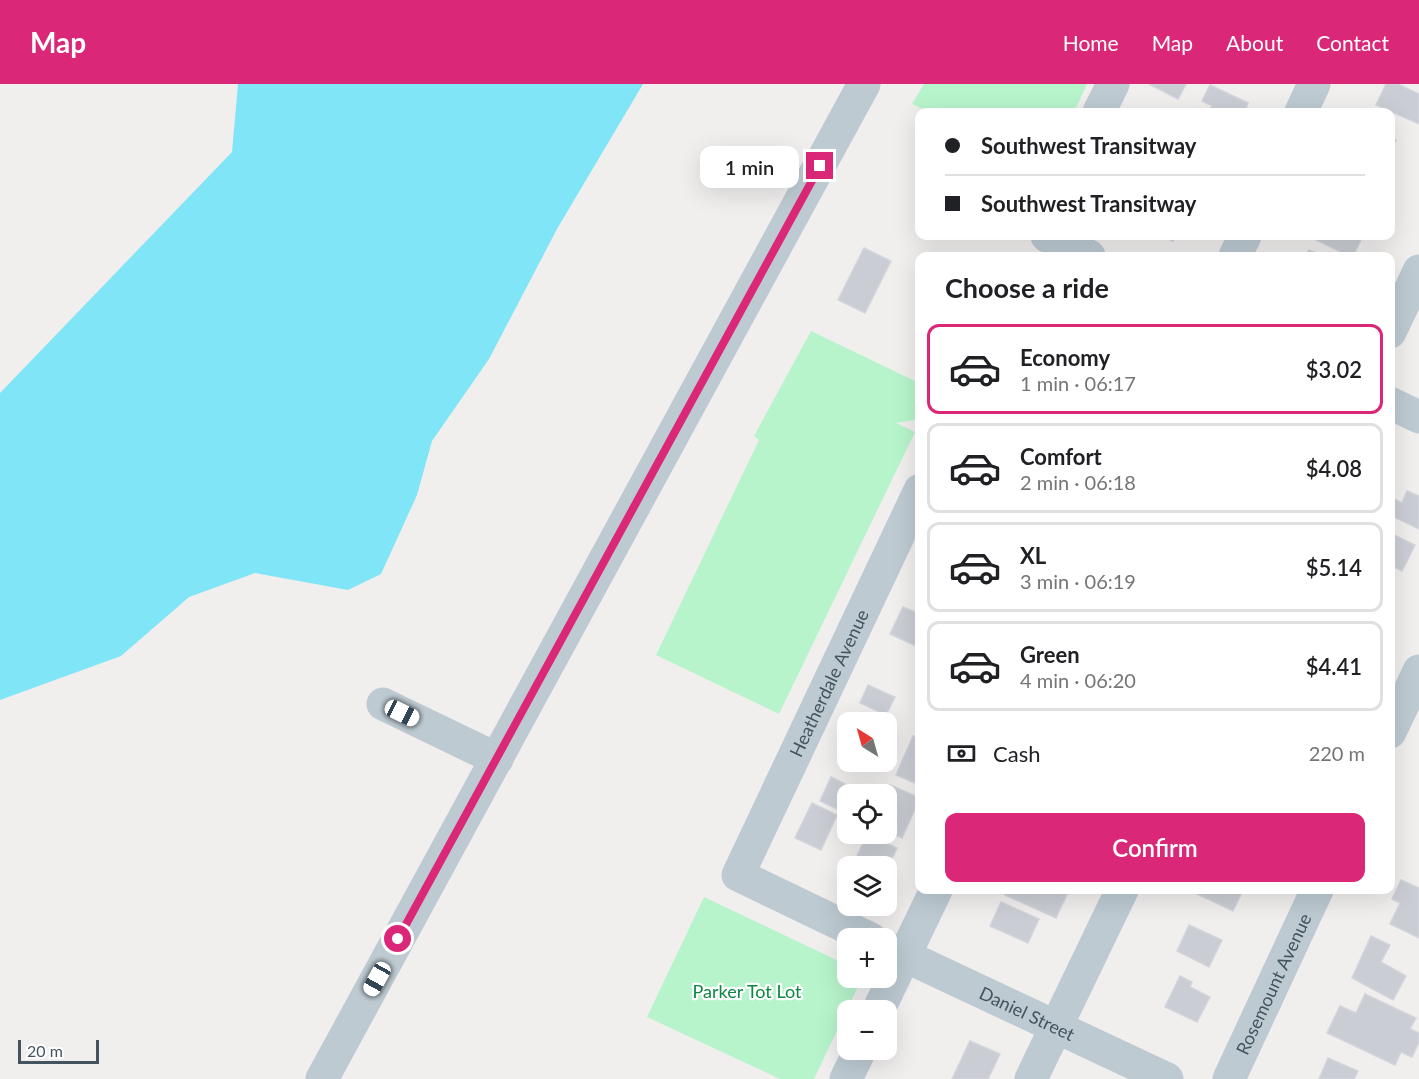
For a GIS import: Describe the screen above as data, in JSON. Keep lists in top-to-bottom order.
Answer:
{
  "streets": {
    "street": ["Heatherdale Avenue", "Rosemount Avenue", "Daniel Street"]
  },
  "parks": ["Parker Tot Lot"],
  "scale_bar": "20 m",
  "north": "top left",
  "page": {
    "header": "Map",
    "nav": [
      "Home",
      "Map",
      "About",
      "Contact"
    ],
    "banner": ["Southwest Transitway", "Southwest Transitway"],
    "bubble": "1 min",
    "heading": "Choose a ride",
    "list": [
      {
        "name": "Economy",
        "note": "1 min · 06:17",
        "value": "$3.02"
      },
      {
        "name": "Comfort",
        "note": "2 min · 06:18",
        "value": "$4.08"
      },
      {
        "name": "XL",
        "note": "3 min · 06:19",
        "value": "$5.14"
      },
      {
        "name": "Green",
        "note": "4 min · 06:20",
        "value": "$4.41"
      }
    ],
    "map_buttons": ["+", "−"],
    "pay": ["Cash", "220 m"],
    "buttons": "Confirm",
    "scale": "20 m"
  }
}
